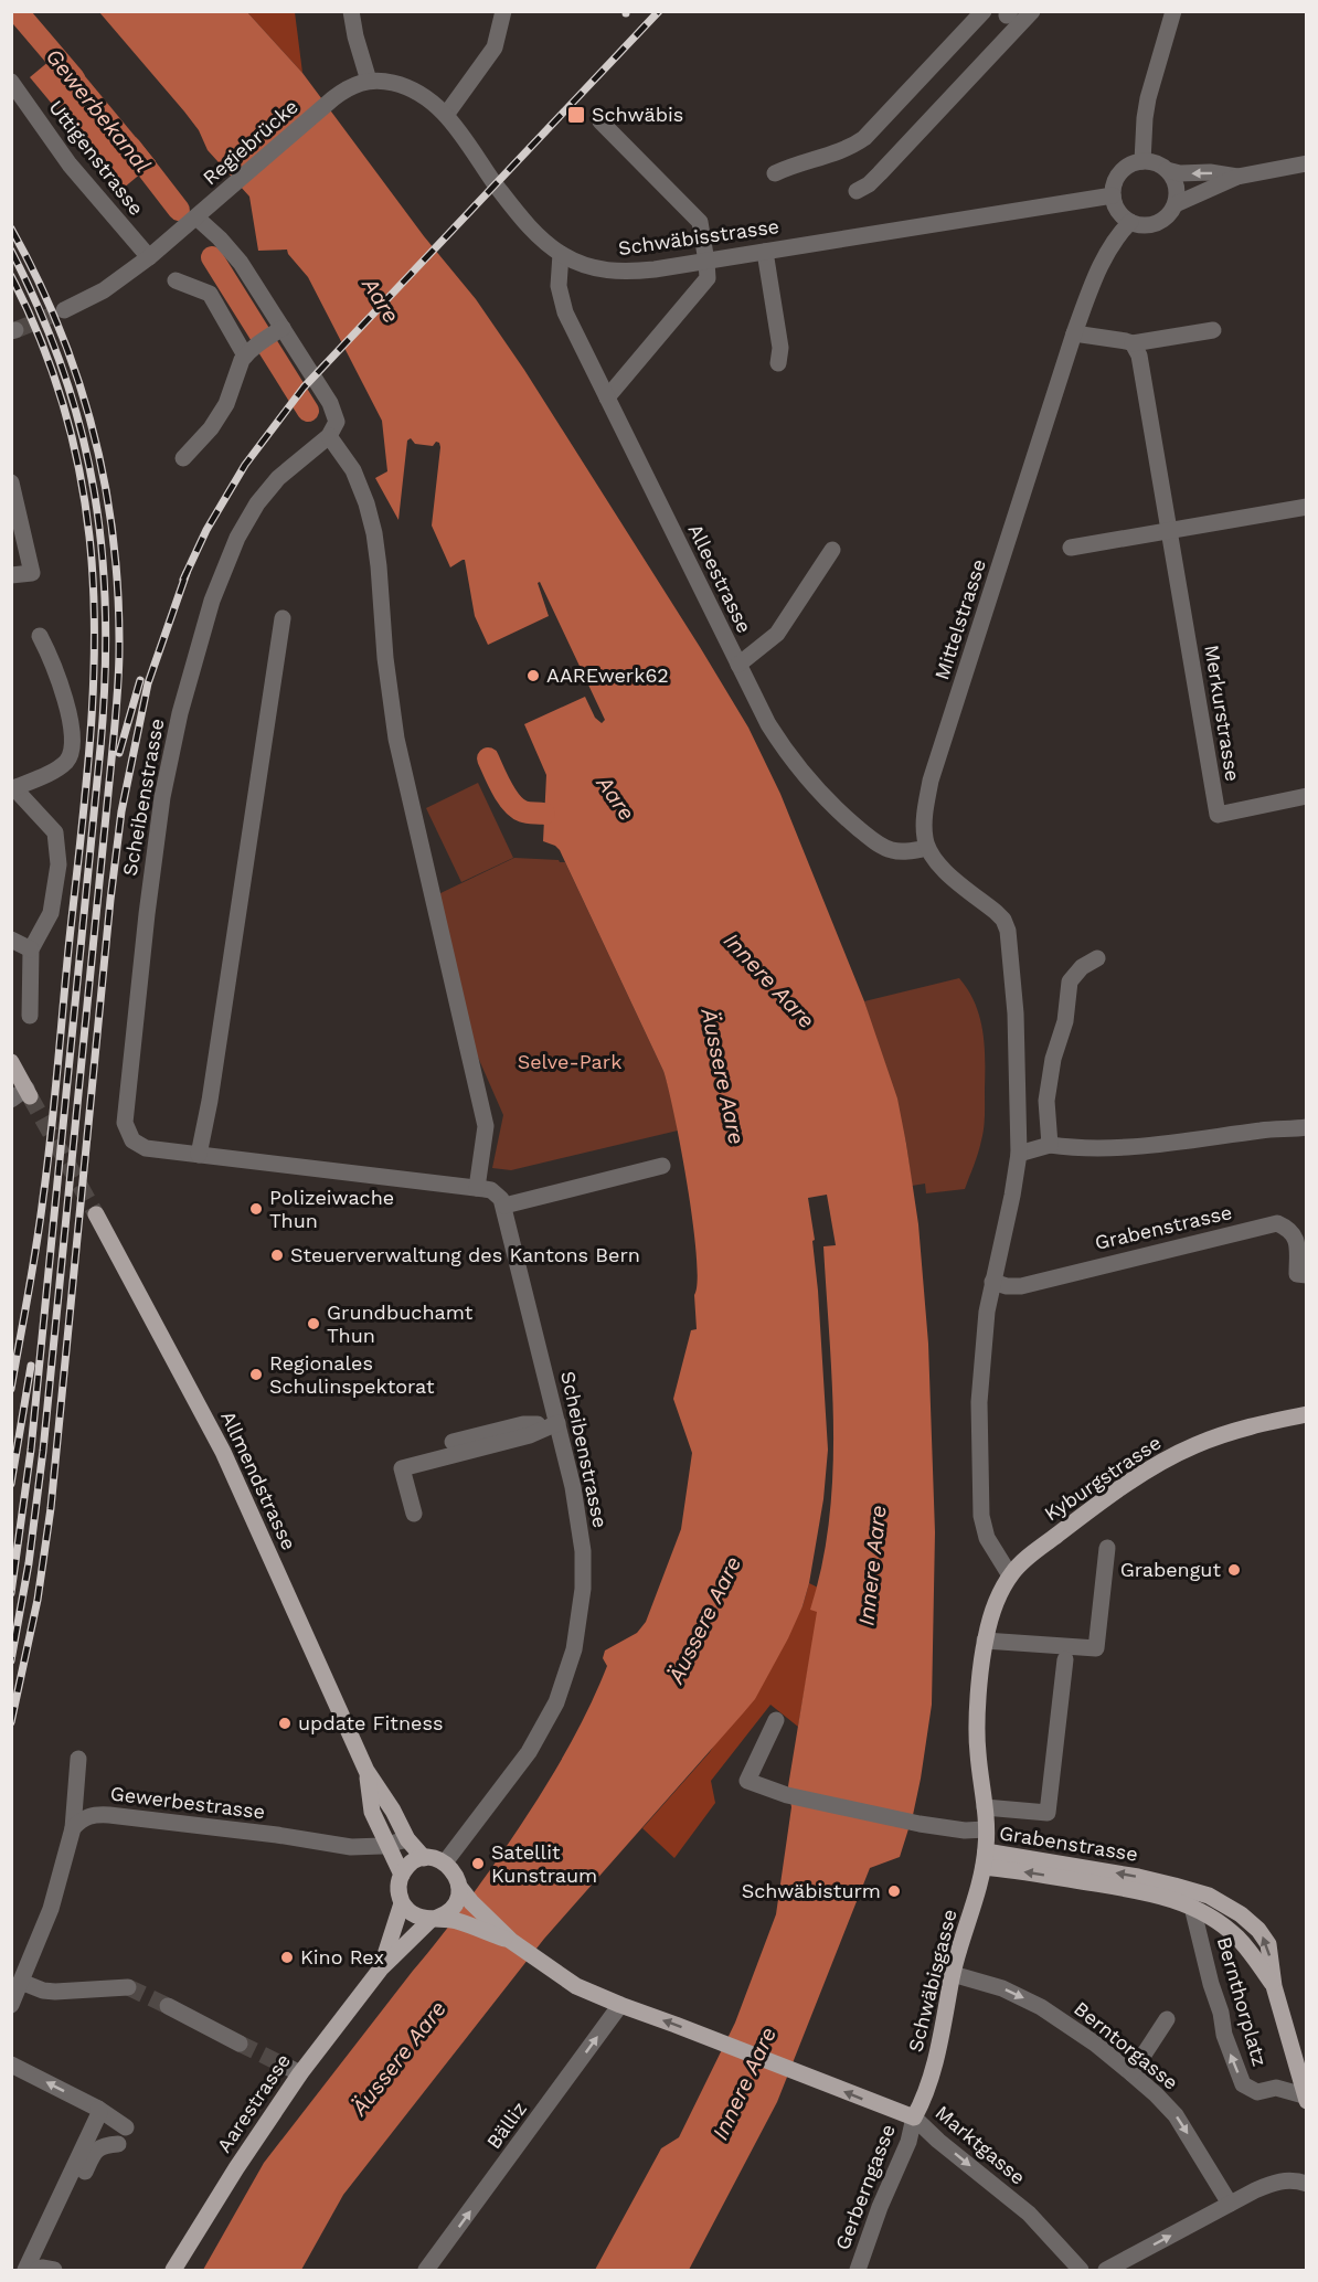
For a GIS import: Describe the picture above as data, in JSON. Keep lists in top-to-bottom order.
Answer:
{
  "streets": {
    "main road": [
      "Grabenstrasse",
      "Kyburgstrasse",
      "Allmendstrasse",
      "Schwäbisgasse",
      "Aarestrasse",
      "Marktgasse"
    ],
    "street": [
      "Regiebrücke",
      "Uttigenstrasse",
      "Schwäbisstrasse",
      "Alleestrasse",
      "Mittelstrasse",
      "Merkurstrasse",
      "Scheibenstrasse",
      "Gewerbestrasse",
      "Bernthorplatz",
      "Berntorgasse",
      "Bälliz",
      "Gerberngasse"
    ]
  },
  "crossings": [
    ["Regiebrücke", "Uttigenstrasse"],
    ["Regiebrücke", "Schwäbisstrasse"],
    ["Schwäbisstrasse", "Alleestrasse"],
    ["Schwäbisstrasse", "Mittelstrasse"],
    ["Alleestrasse", "Mittelstrasse"],
    ["Scheibenstrasse", "Allmendstrasse"],
    ["Scheibenstrasse", "Aarestrasse"],
    ["Grabenstrasse", "Kyburgstrasse"],
    ["Grabenstrasse", "Schwäbisgasse"],
    ["Grabenstrasse", "Bernthorplatz"],
    ["Allmendstrasse", "Gewerbestrasse"],
    ["Allmendstrasse", "Aarestrasse"],
    ["Schwäbisgasse", "Berntorgasse"],
    ["Schwäbisgasse", "Marktgasse"],
    ["Schwäbisgasse", "Gerberngasse"],
    ["Bälliz", "Marktgasse"],
    ["Marktgasse", "Gerberngasse"]
  ],
  "one_way": [
    "Grabenstrasse",
    "Bernthorplatz",
    "Berntorgasse",
    "Bälliz"
  ],
  "water": [
    "Gewerbekanal",
    "Aare",
    "Innere Aare",
    "Äussere Aare"
  ],
  "parks": ["Selve-Park"],
  "places": {
    "transit": ["Schwäbis"],
    "other": [
      "AAREwerk62",
      "Polizeiwache Thun",
      "Steuerverwaltung des Kantons Bern",
      "Grundbuchamt Thun",
      "Regionales Schulinspektorat",
      "Grabengut",
      "update Fitness",
      "Satellit Kunstraum",
      "Schwäbisturm",
      "Kino Rex"
    ]
  }
}
